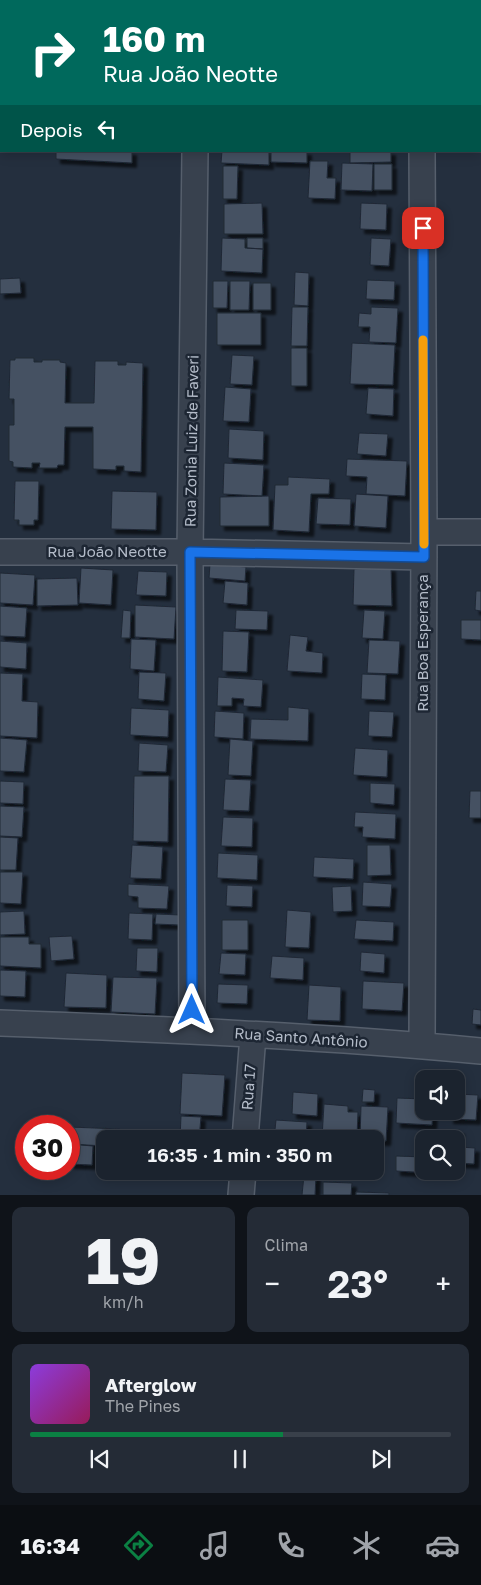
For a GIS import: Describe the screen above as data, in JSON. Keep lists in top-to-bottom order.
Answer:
{
  "streets": {
    "street": [
      "Rua Zonia Luiz de Faveri",
      "Rua João Neotte",
      "Rua Boa Esperança",
      "Rua Santo Antônio",
      "Rua 17"
    ]
  },
  "crossings": [
    ["Rua Zonia Luiz de Faveri", "Rua João Neotte"],
    ["Rua Zonia Luiz de Faveri", "Rua Santo Antônio"],
    ["Rua João Neotte", "Rua Boa Esperança"],
    ["Rua Boa Esperança", "Rua Santo Antônio"],
    ["Rua Santo Antônio", "Rua 17"]
  ],
  "page": {
    "turn": ["160 m", "Rua João Neotte"],
    "then": "Depois",
    "limit": "30",
    "trip": "16:35 · 1 min · 350 m",
    "tile": [
      ["19", "km/h"],
      "Clima"
    ],
    "heat": ["−", "23°", "+"],
    "song": ["Afterglow", "The Pines"],
    "tabs": "16:34"
  }
}
